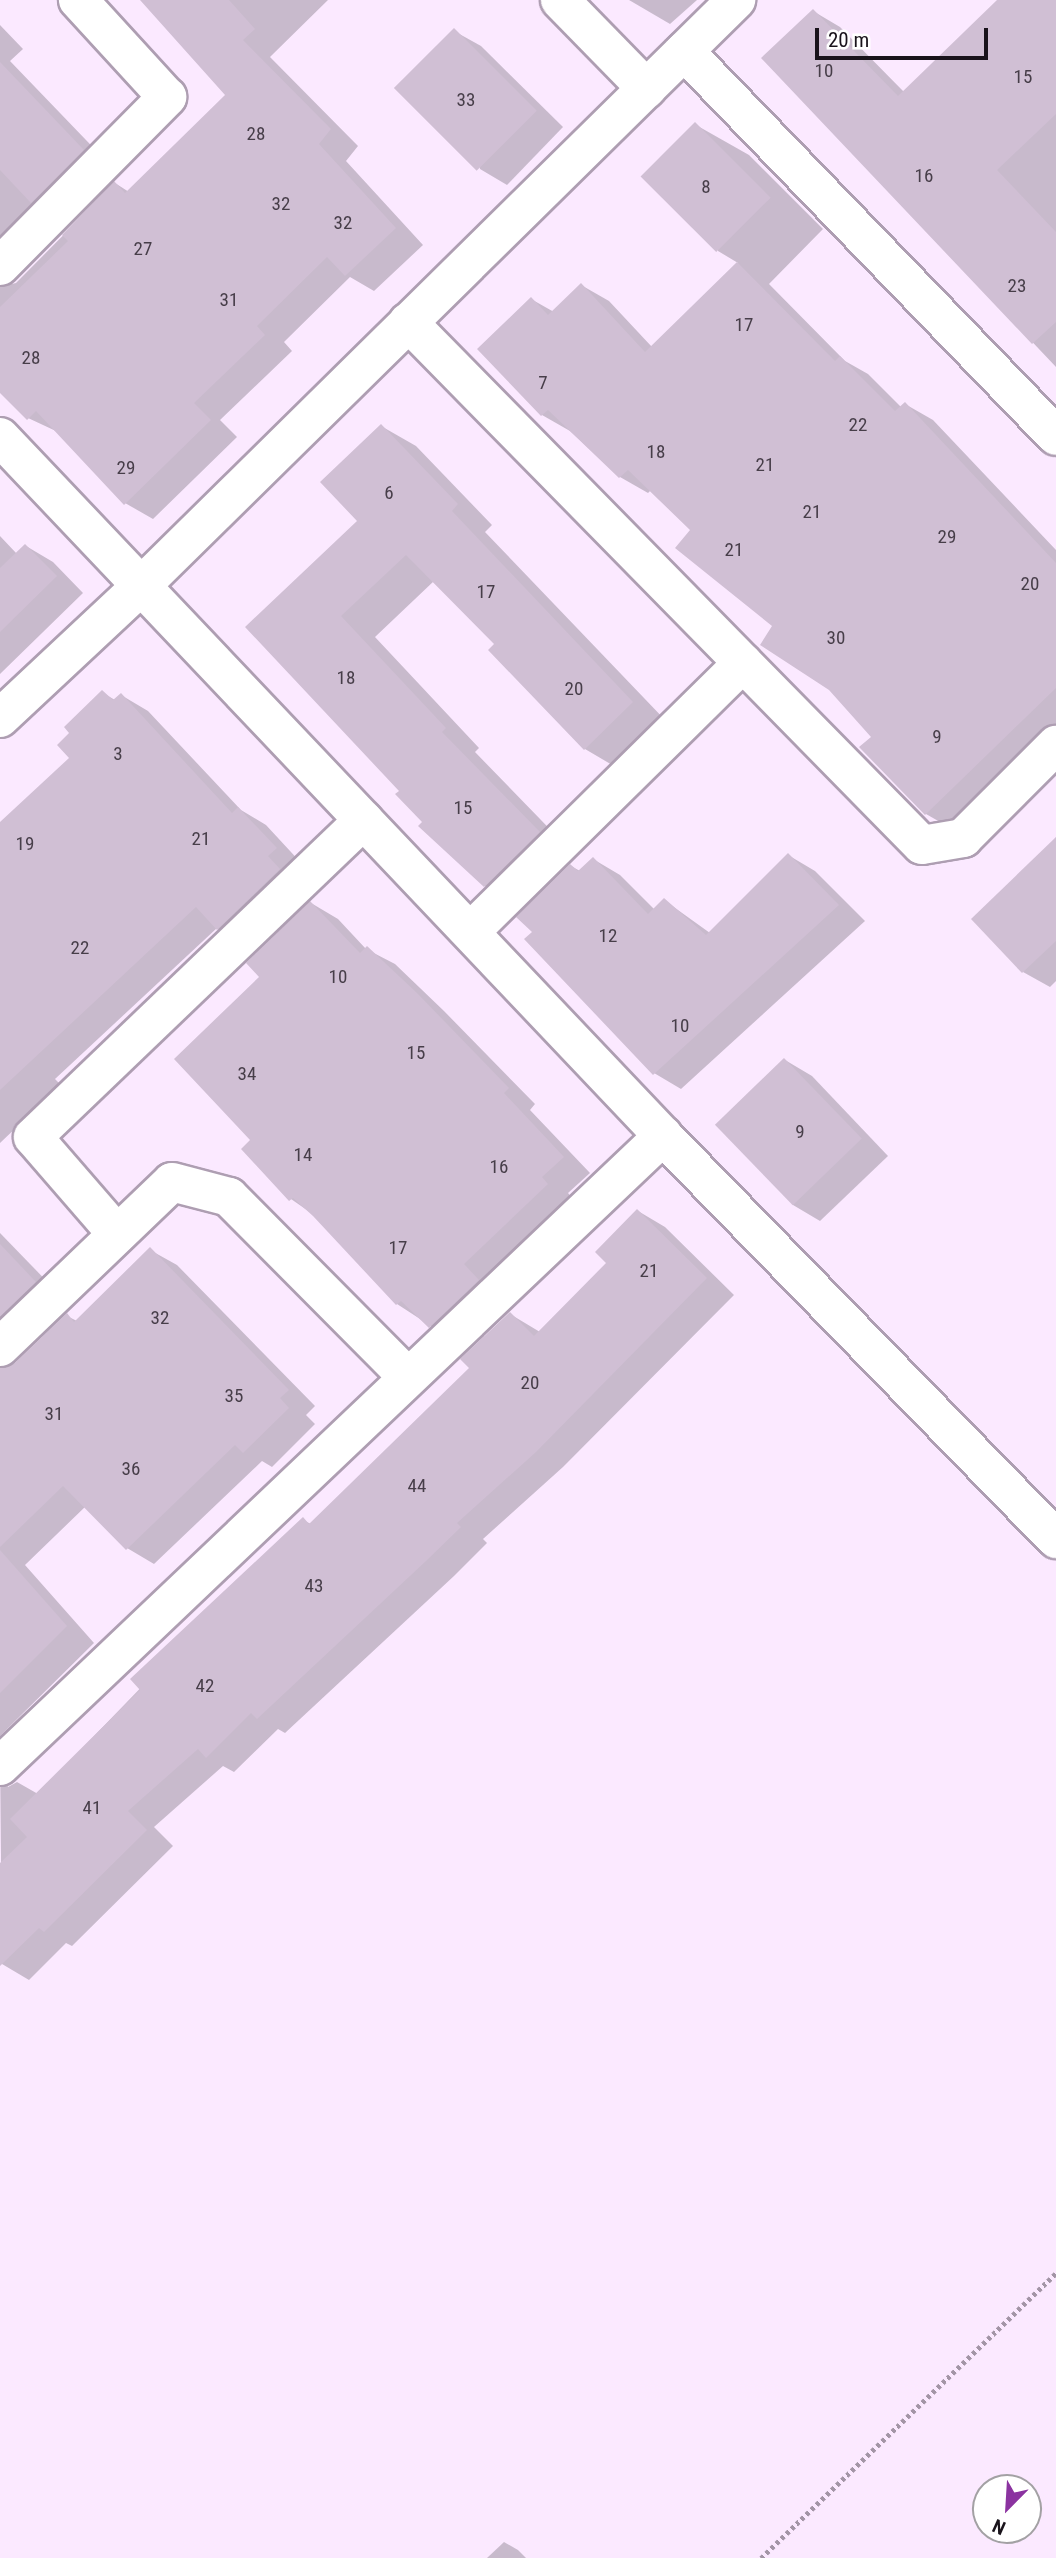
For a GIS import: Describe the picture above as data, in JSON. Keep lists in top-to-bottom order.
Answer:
{
  "house_numbers": [
    "10",
    "15",
    "33",
    "28",
    "16",
    "8",
    "32",
    "32",
    "27",
    "23",
    "31",
    "17",
    "28",
    "7",
    "22",
    "18",
    "21",
    "29",
    "6",
    "21",
    "29",
    "21",
    "20",
    "17",
    "30",
    "18",
    "20",
    "9",
    "3",
    "15",
    "21",
    "19",
    "12",
    "22",
    "10",
    "10",
    "15",
    "34",
    "9",
    "14",
    "16",
    "17",
    "21",
    "32",
    "20",
    "35",
    "31",
    "36",
    "44",
    "43",
    "42",
    "41"
  ],
  "scale_bar": "20 m",
  "north": "bottom left"
}
